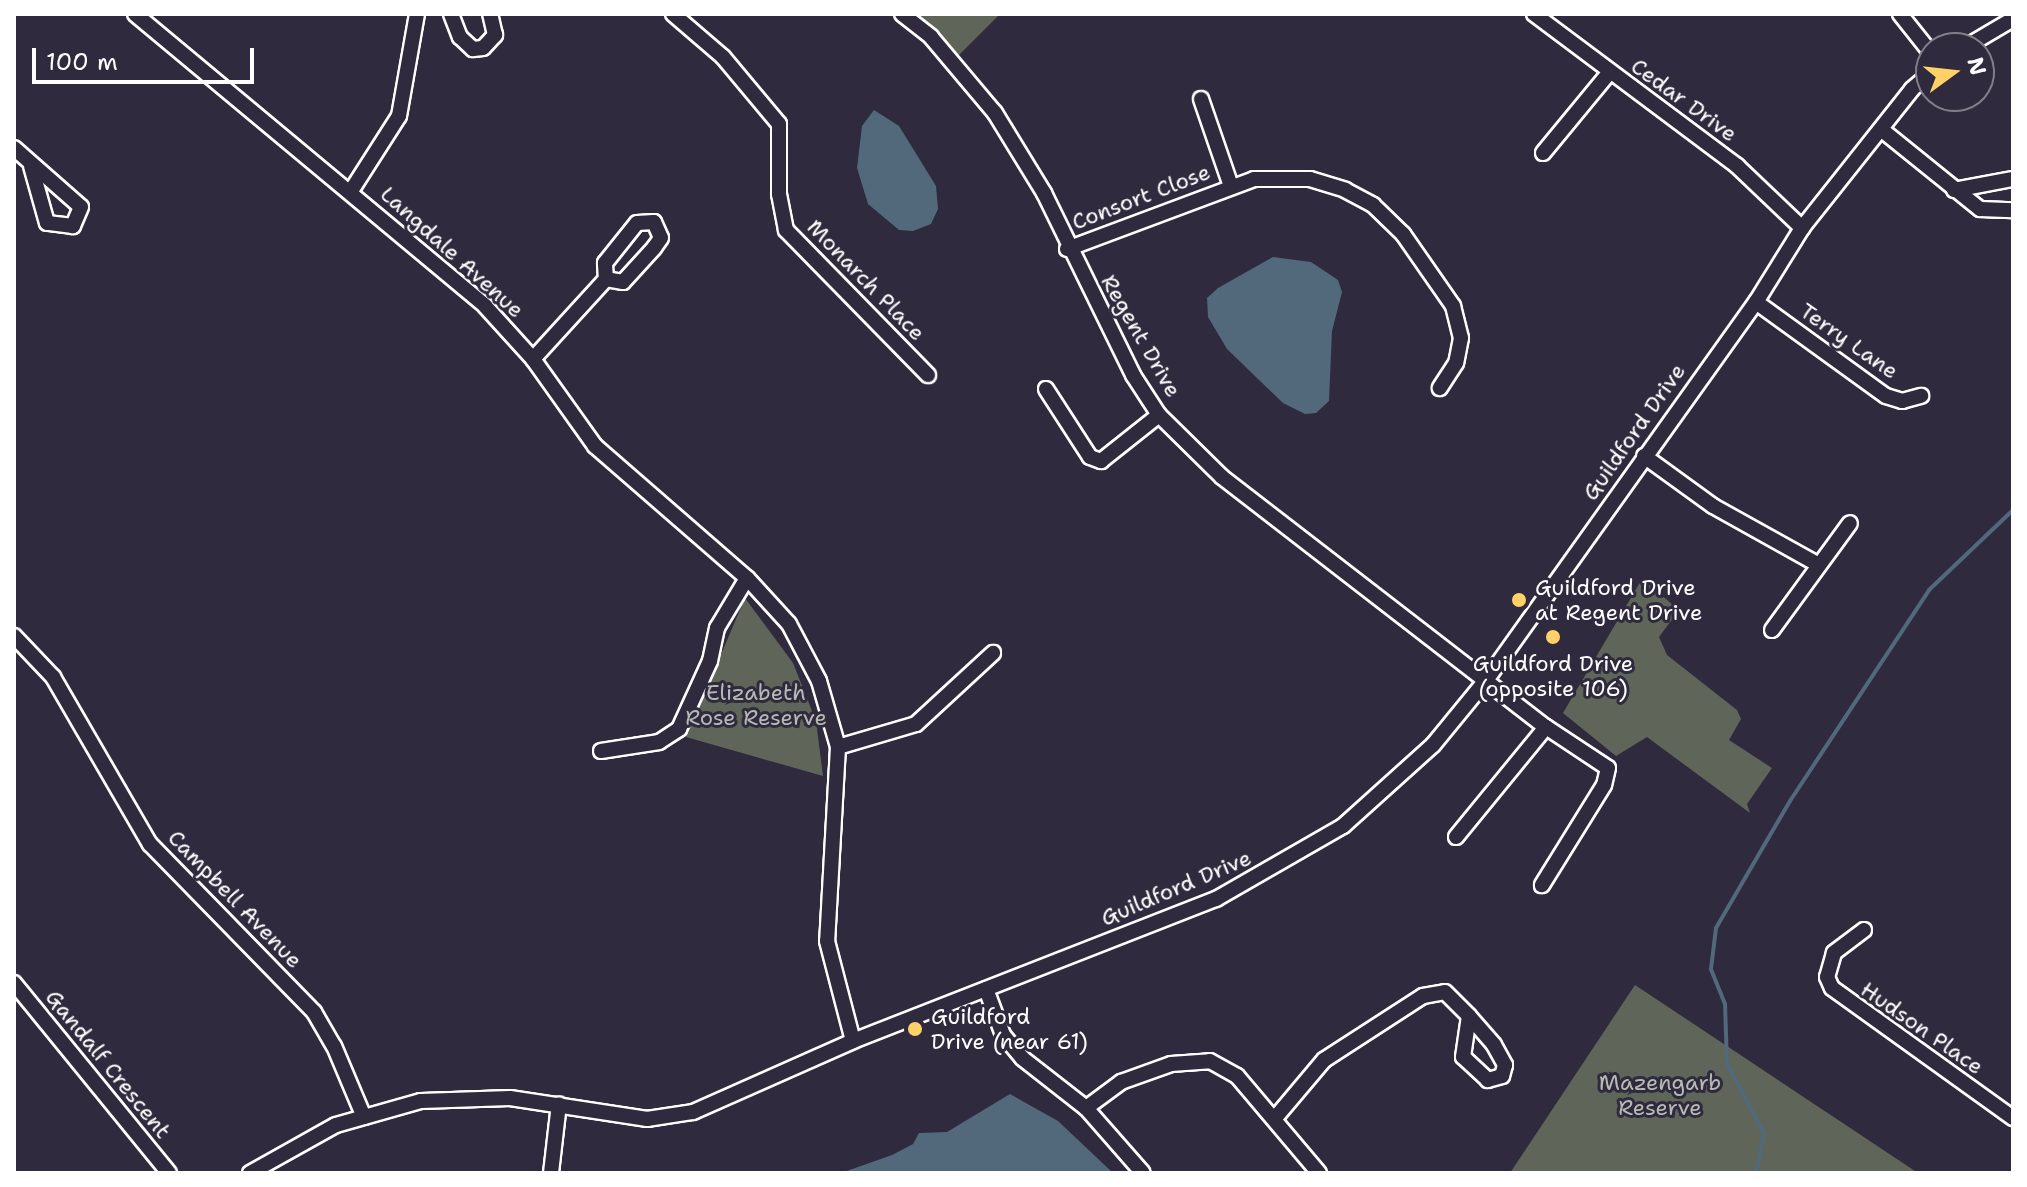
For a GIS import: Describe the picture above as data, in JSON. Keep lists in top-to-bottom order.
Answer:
{
  "streets": {
    "street": [
      "Cedar Drive",
      "Consort Close",
      "Langdale Avenue",
      "Monarch Place",
      "Regent Drive",
      "Terry Lane",
      "Guildford Drive",
      "Campbell Avenue",
      "Hudson Place",
      "Gandalf Crescent"
    ]
  },
  "crossings": [
    ["Cedar Drive", "Guildford Drive"],
    ["Consort Close", "Regent Drive"],
    ["Langdale Avenue", "Guildford Drive"],
    ["Regent Drive", "Guildford Drive"],
    ["Terry Lane", "Guildford Drive"],
    ["Guildford Drive", "Campbell Avenue"]
  ],
  "parks": ["Elizabeth Rose Reserve", "Mazengarb Reserve"],
  "places": ["Guildford Drive at Regent Drive", "Guildford Drive (opposite 106)", "Guildford Drive (near 61)"],
  "scale_bar": "100 m",
  "north": "right"
}
